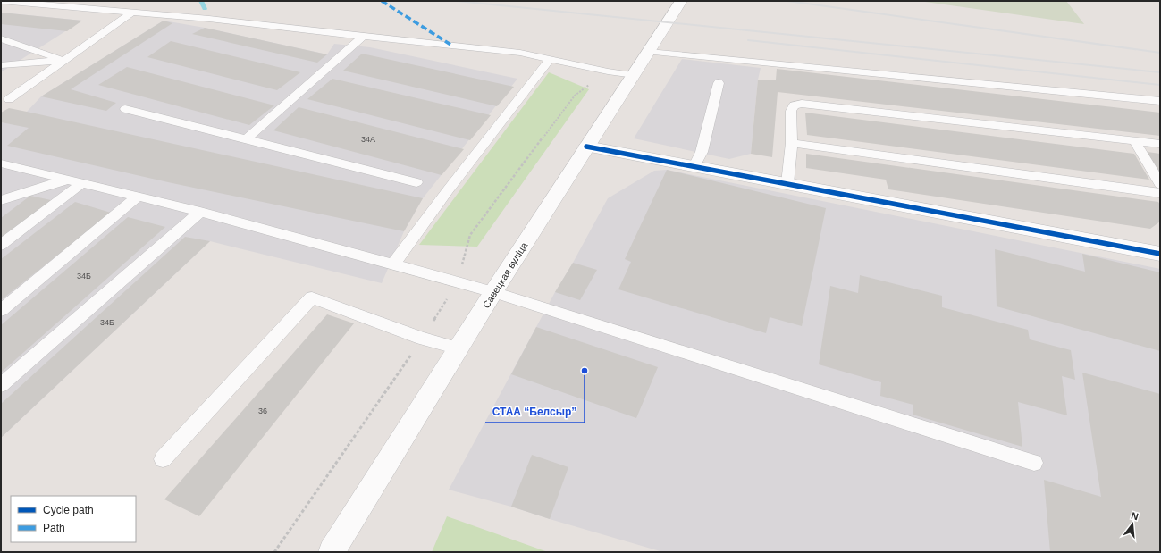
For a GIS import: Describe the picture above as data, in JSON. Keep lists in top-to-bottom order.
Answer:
{
  "streets": {
    "main road": ["Савецкая вуліца"]
  },
  "places": ["СТАА “Белсыр”"],
  "house_numbers": [
    "34А",
    "34Б",
    "34Б",
    "36"
  ],
  "legend": ["Cycle path", "Path"],
  "north": "top"
}
